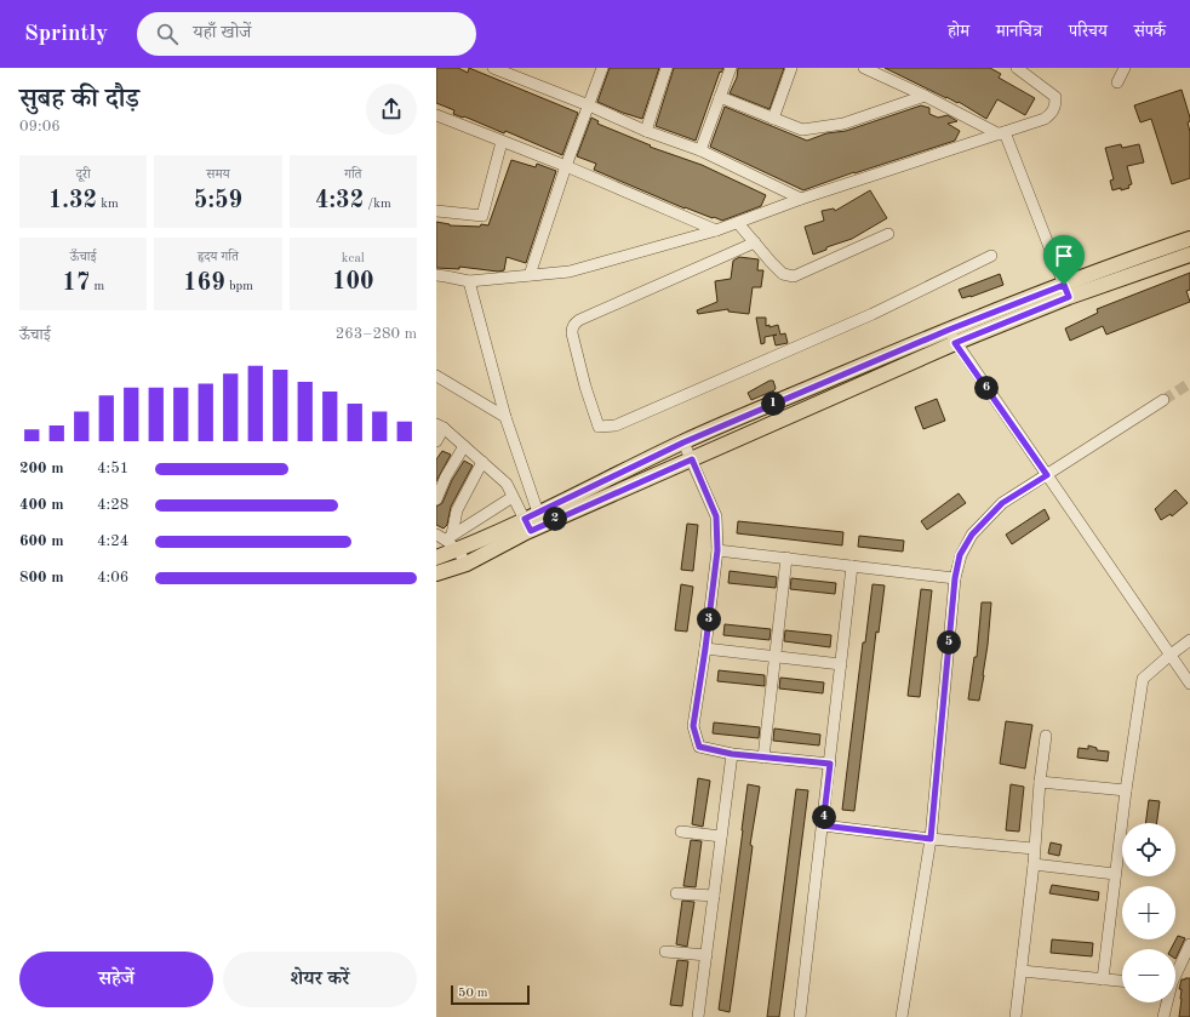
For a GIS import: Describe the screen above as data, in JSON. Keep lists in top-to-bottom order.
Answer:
{
  "scale_bar": "50 m",
  "page": {
    "header": "Sprintly",
    "search": "यहाँ खोजें",
    "nav": [
      "होम",
      "मानचित्र",
      "परिचय",
      "संपर्क"
    ],
    "heading": ["सुबह की दौड़", "09:06"],
    "stats": [
      ["दूरी", "1.32 km"],
      ["समय", "5:59"],
      ["गति", "4:32 /km"],
      ["ऊँचाई", "17 m"],
      ["हृदय गति", "169 bpm"],
      ["kcal", "100"]
    ],
    "chart": ["ऊँचाई", "263–280 m"],
    "pins": [
      "6",
      "1",
      "2",
      "3",
      "5",
      "4"
    ],
    "list": [
      {
        "name": "200 m",
        "note": "4:51"
      },
      {
        "name": "400 m",
        "note": "4:28"
      },
      {
        "name": "600 m",
        "note": "4:24"
      },
      {
        "name": "800 m",
        "note": "4:06"
      }
    ],
    "map_buttons": ["+", "−"],
    "buttons": ["सहेजें", "शेयर करें"],
    "scale": "50 m"
  }
}
